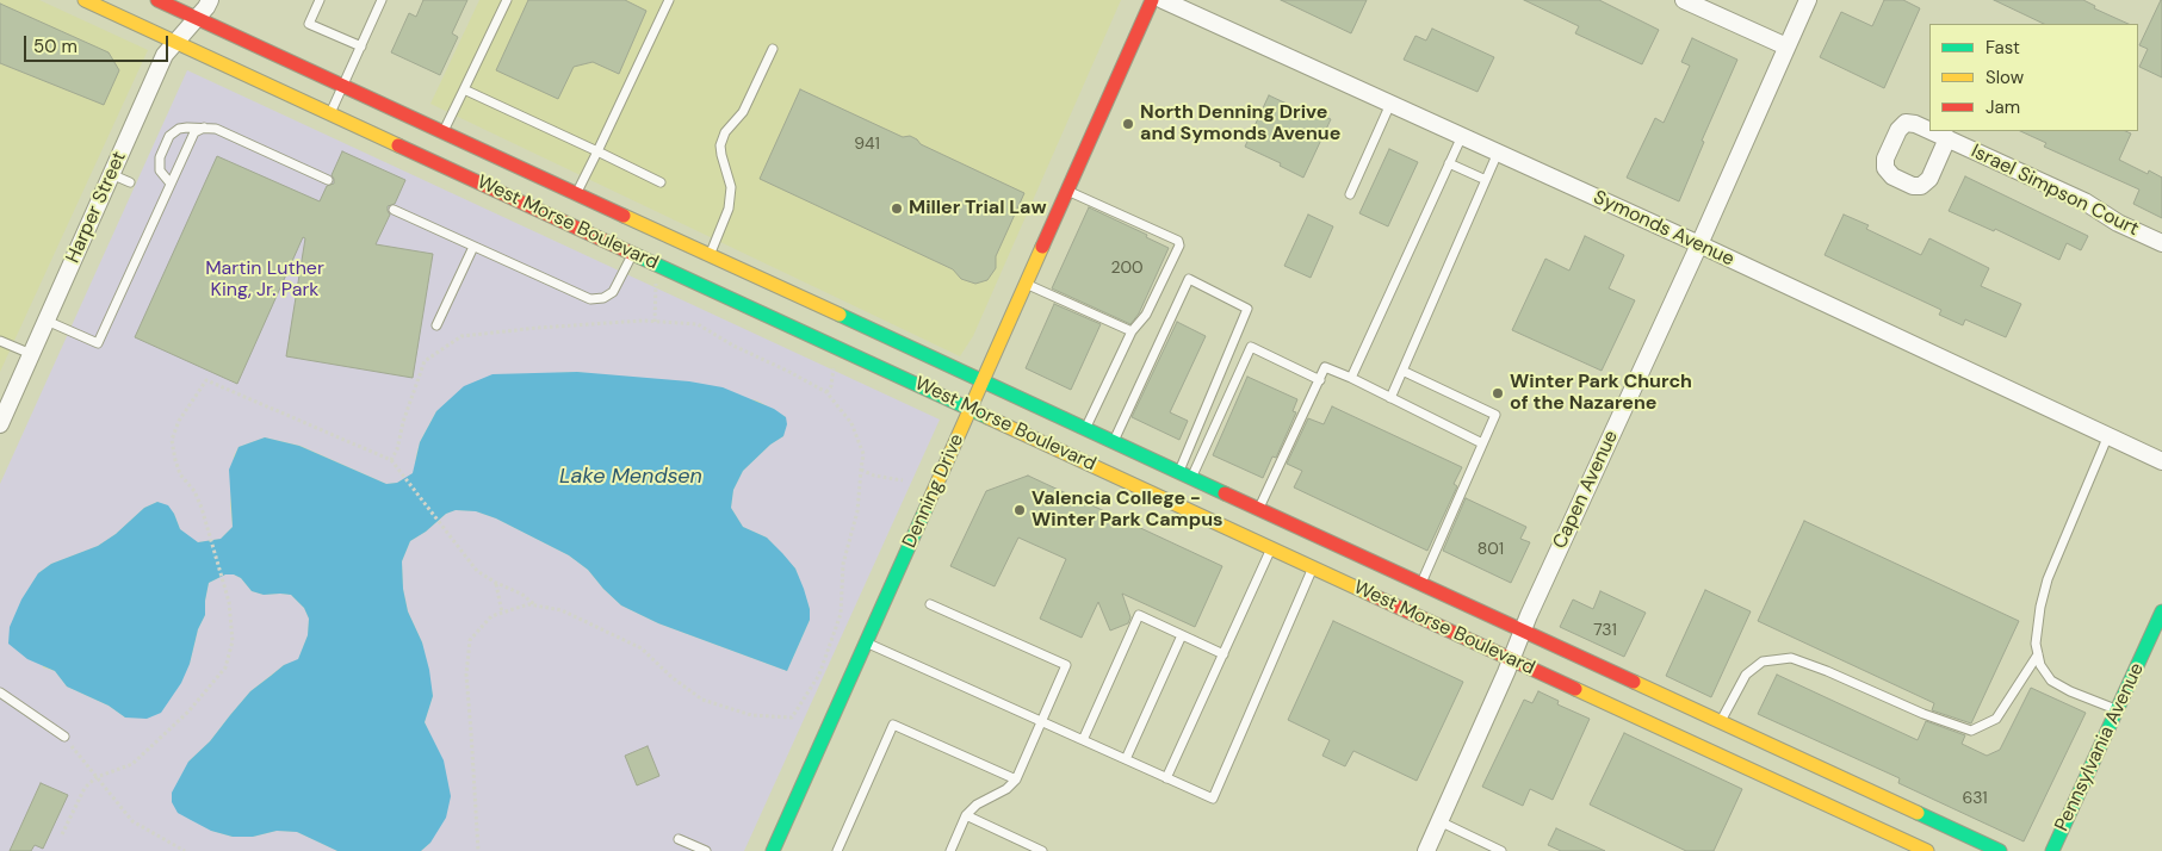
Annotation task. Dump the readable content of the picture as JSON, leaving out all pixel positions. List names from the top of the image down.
{
  "streets": {
    "street": [
      "Israel Simpson Court",
      "Harper Street",
      "West Morse Boulevard",
      "Symonds Avenue",
      "Capen Avenue",
      "Denning Drive",
      "Pennsylvania Avenue"
    ]
  },
  "crossings": [
    ["Harper Street", "West Morse Boulevard"],
    ["West Morse Boulevard", "Capen Avenue"],
    ["West Morse Boulevard", "Denning Drive"],
    ["Symonds Avenue", "Capen Avenue"]
  ],
  "water": ["Lake Mendsen"],
  "parks": ["Martin Luther King, Jr. Park"],
  "places": [
    "North Denning Drive and Symonds Avenue",
    "Miller Trial Law",
    "Winter Park Church of the Nazarene",
    "Valencia College - Winter Park Campus"
  ],
  "house_numbers": [
    "941",
    "200",
    "801",
    "731",
    "631"
  ],
  "legend": ["Fast", "Slow", "Jam"],
  "scale_bar": "50 m"
}
